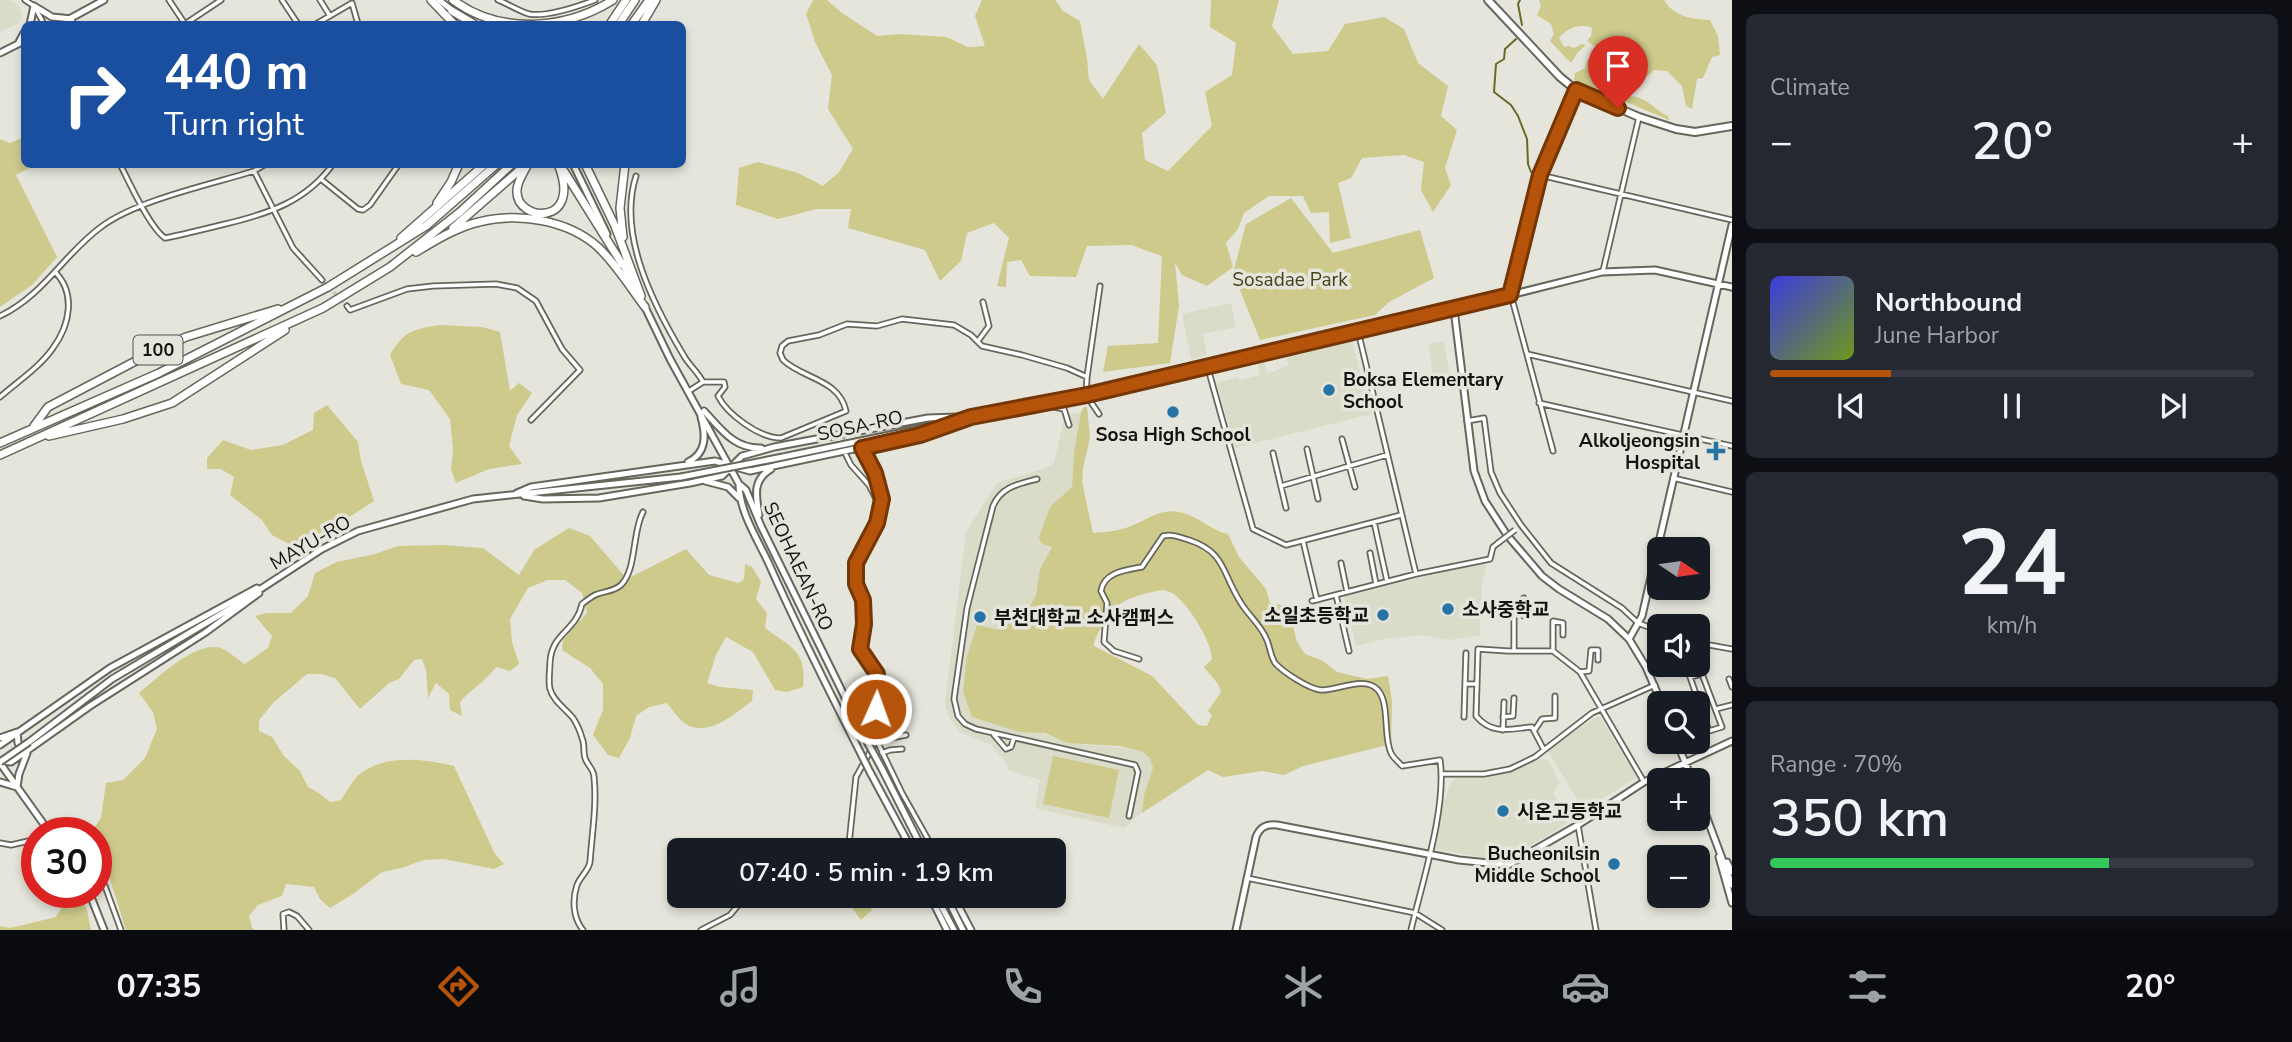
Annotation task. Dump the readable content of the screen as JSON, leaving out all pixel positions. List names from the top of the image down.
{
  "streets": {
    "highway": ["100"],
    "street": ["SOSA-RO", "MAYU-RO", "SEOHAEAN-RO"]
  },
  "crossings": [
    ["SOSA-RO", "MAYU-RO"],
    ["SOSA-RO", "SEOHAEAN-RO"],
    ["MAYU-RO", "SEOHAEAN-RO"]
  ],
  "parks": ["Sosadae Park"],
  "places": {
    "other": [
      "Boksa Elementary School",
      "Sosa High School",
      "소사중학교",
      "소일초등학교",
      "부천대학교 소사캠퍼스",
      "시온고등학교",
      "Bucheonilsin Middle School"
    ],
    "health": ["Alkoljeongsin Hospital"]
  },
  "north": "right",
  "page": {
    "tile": [
      "Climate",
      ["24", "km/h"],
      ["Range · 70%", "350 km"]
    ],
    "turn": ["440 m", "Turn right"],
    "heat": ["−", "20°", "+"],
    "song": ["Northbound", "June Harbor"],
    "map_buttons": ["+", "−"],
    "limit": "30",
    "trip": "07:40 · 5 min · 1.9 km",
    "tabs": ["07:35", "20°"]
  }
}
